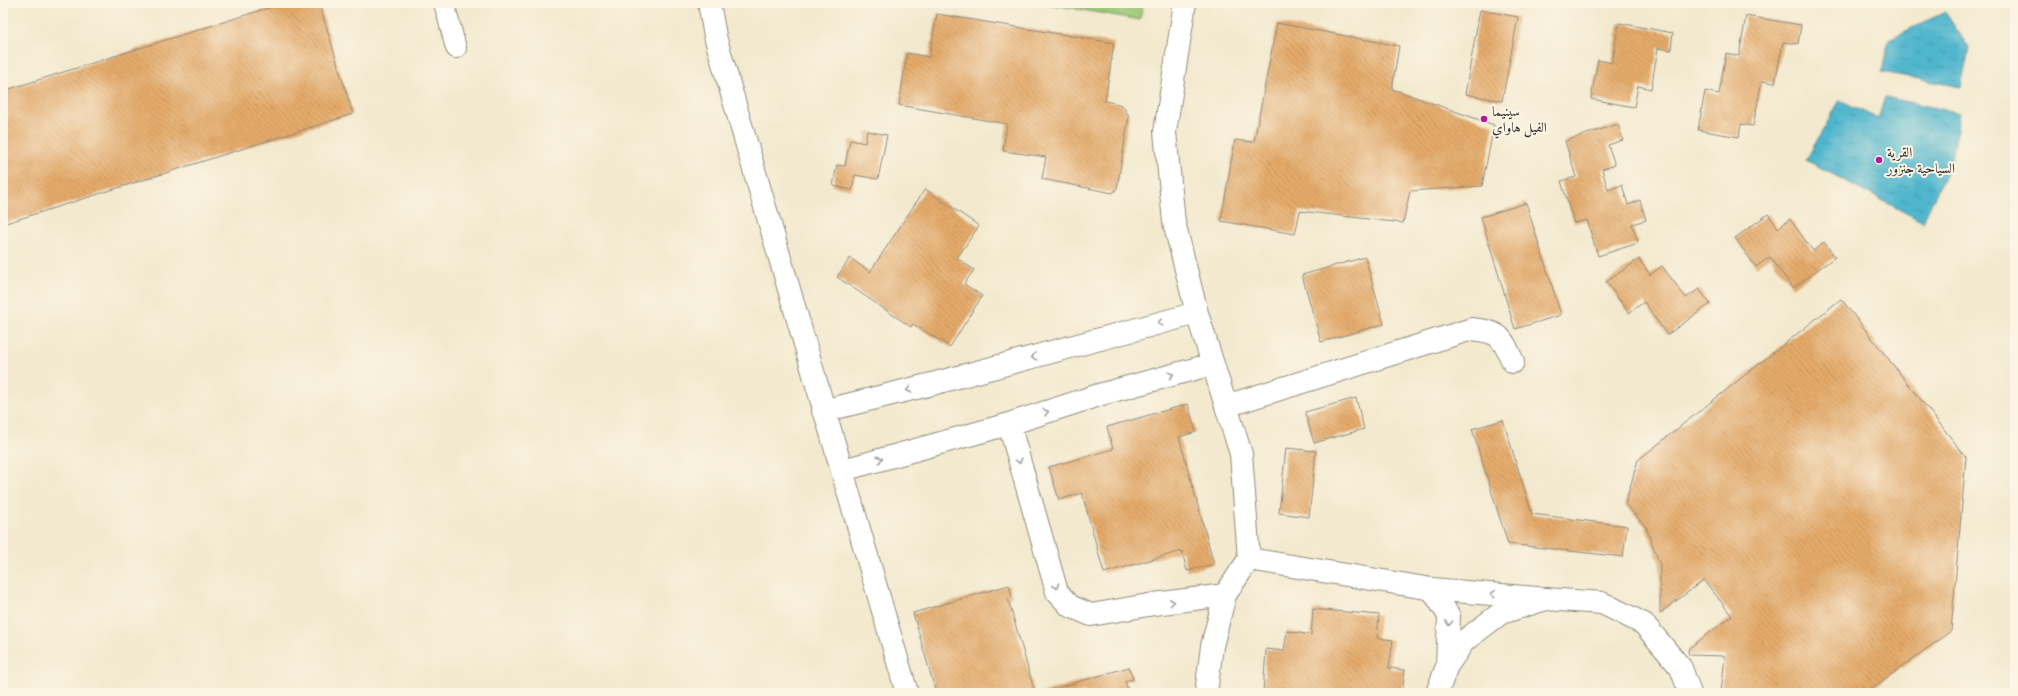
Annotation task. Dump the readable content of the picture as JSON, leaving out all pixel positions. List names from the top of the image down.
{
  "places": ["سينيما الفيل هاواي", "القرية السياحية جنزور"]
}
